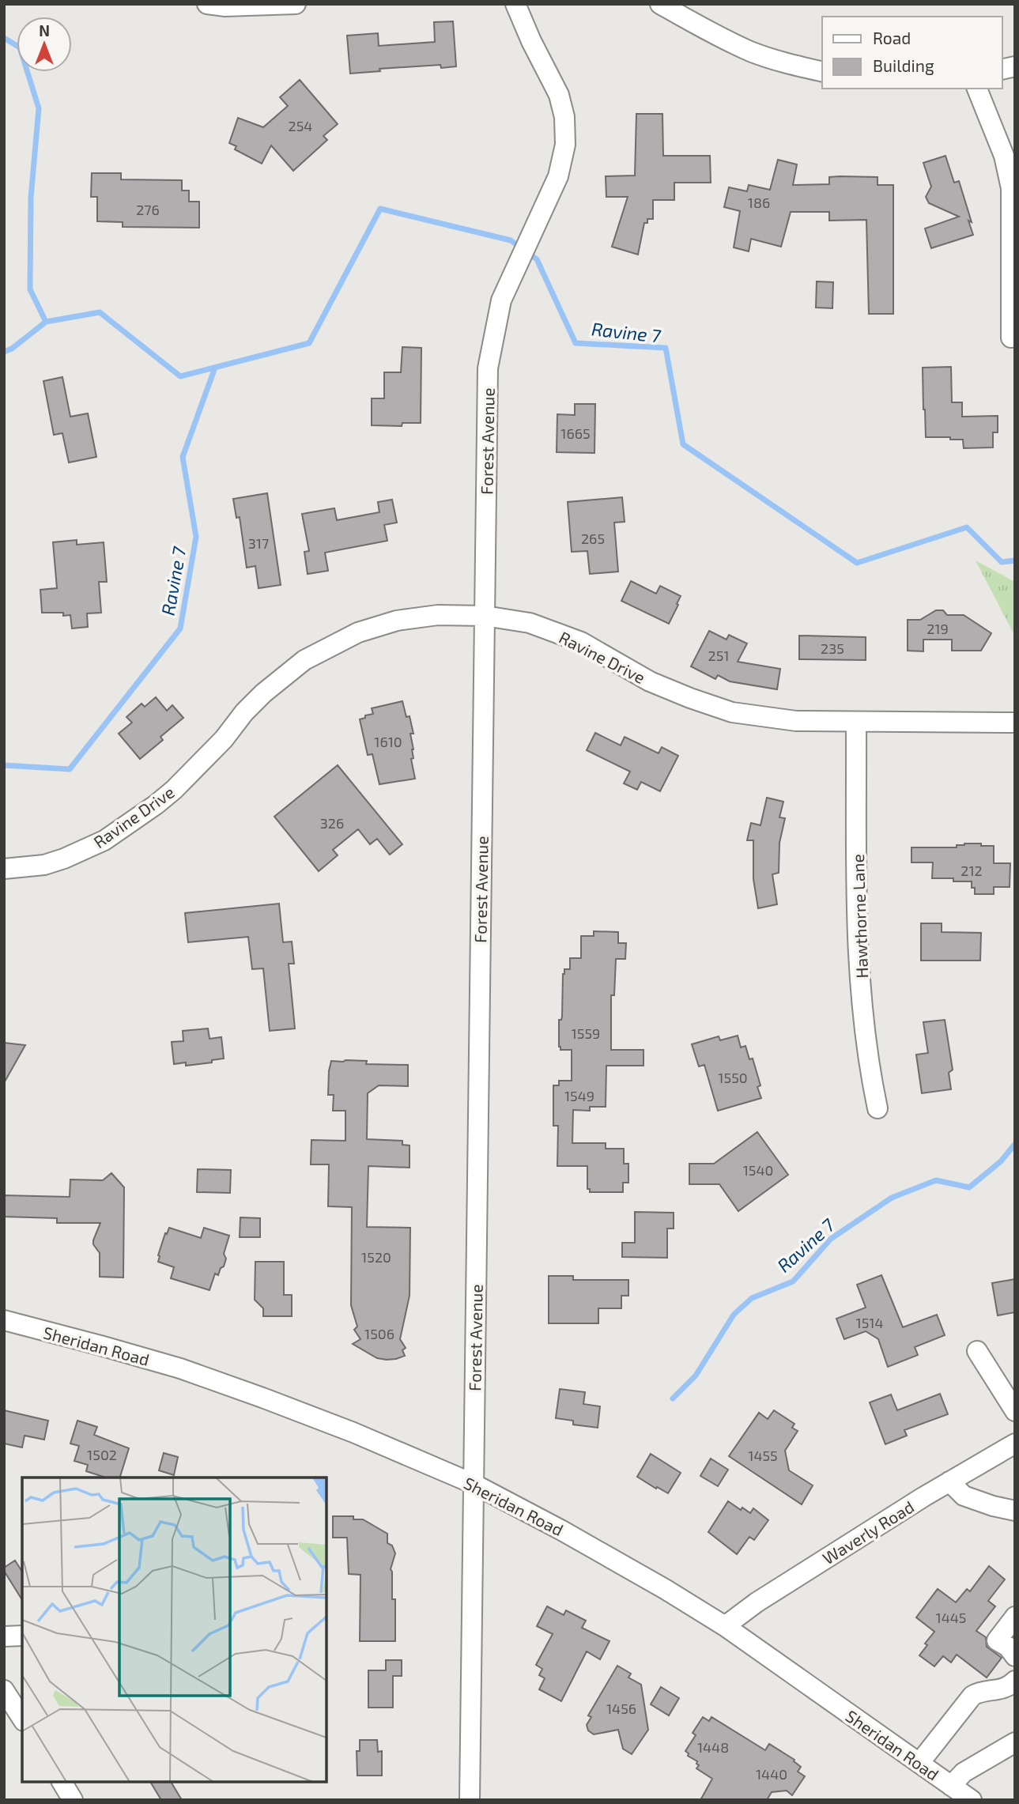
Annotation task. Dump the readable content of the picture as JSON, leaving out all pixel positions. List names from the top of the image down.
{
  "streets": {
    "street": [
      "Forest Avenue",
      "Ravine Drive",
      "Hawthorne Lane",
      "Sheridan Road",
      "Waverly Road"
    ]
  },
  "crossings": [
    ["Forest Avenue", "Ravine Drive"],
    ["Forest Avenue", "Sheridan Road"],
    ["Ravine Drive", "Hawthorne Lane"],
    ["Sheridan Road", "Waverly Road"]
  ],
  "water": ["Ravine 7"],
  "house_numbers": [
    "254",
    "186",
    "276",
    "1665",
    "265",
    "317",
    "219",
    "235",
    "251",
    "1610",
    "326",
    "212",
    "1559",
    "1550",
    "1549",
    "1540",
    "1520",
    "1514",
    "1506",
    "1502",
    "1455",
    "1445",
    "1456",
    "1448",
    "1440"
  ],
  "legend": ["Road", "Building"],
  "north": "top"
}
